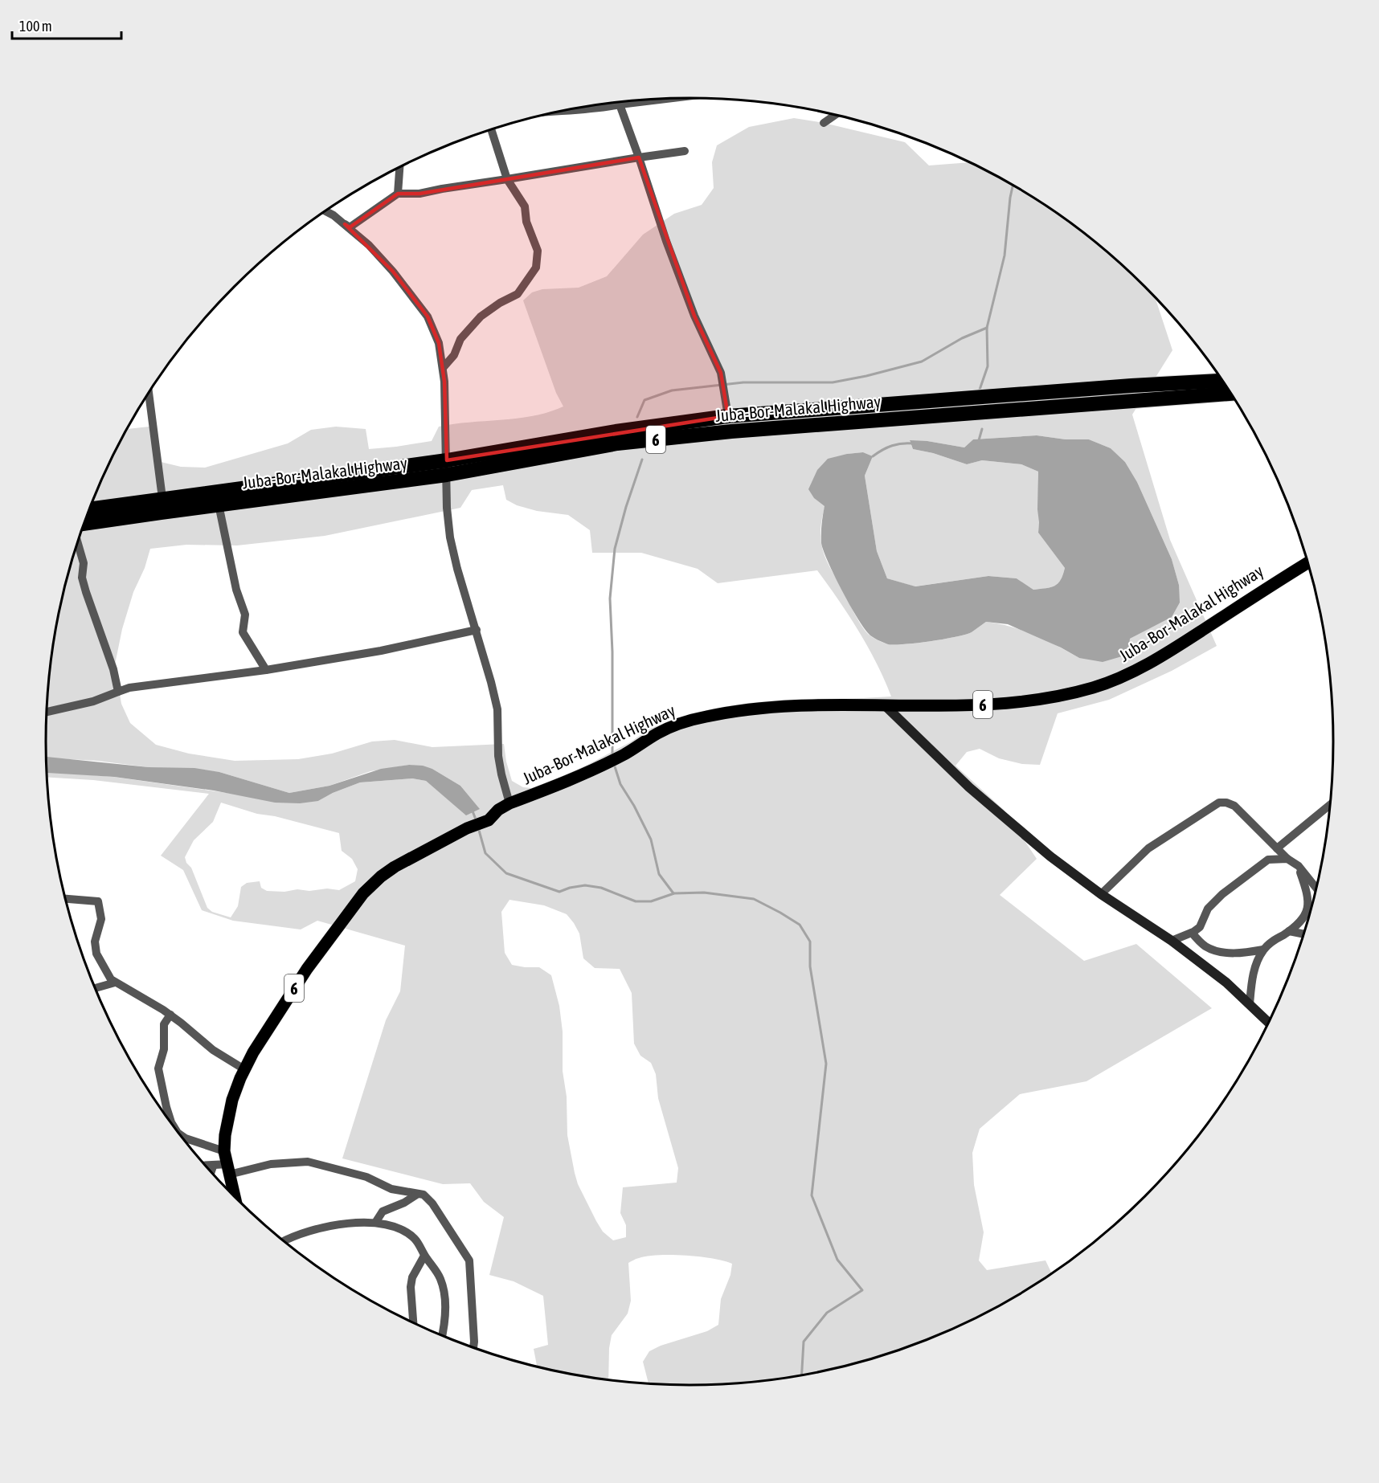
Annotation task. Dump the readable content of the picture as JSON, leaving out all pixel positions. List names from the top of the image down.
{
  "streets": {
    "highway": ["Juba-Bor-Malakal Highway", "6"]
  },
  "scale_bar": "100 m"
}
